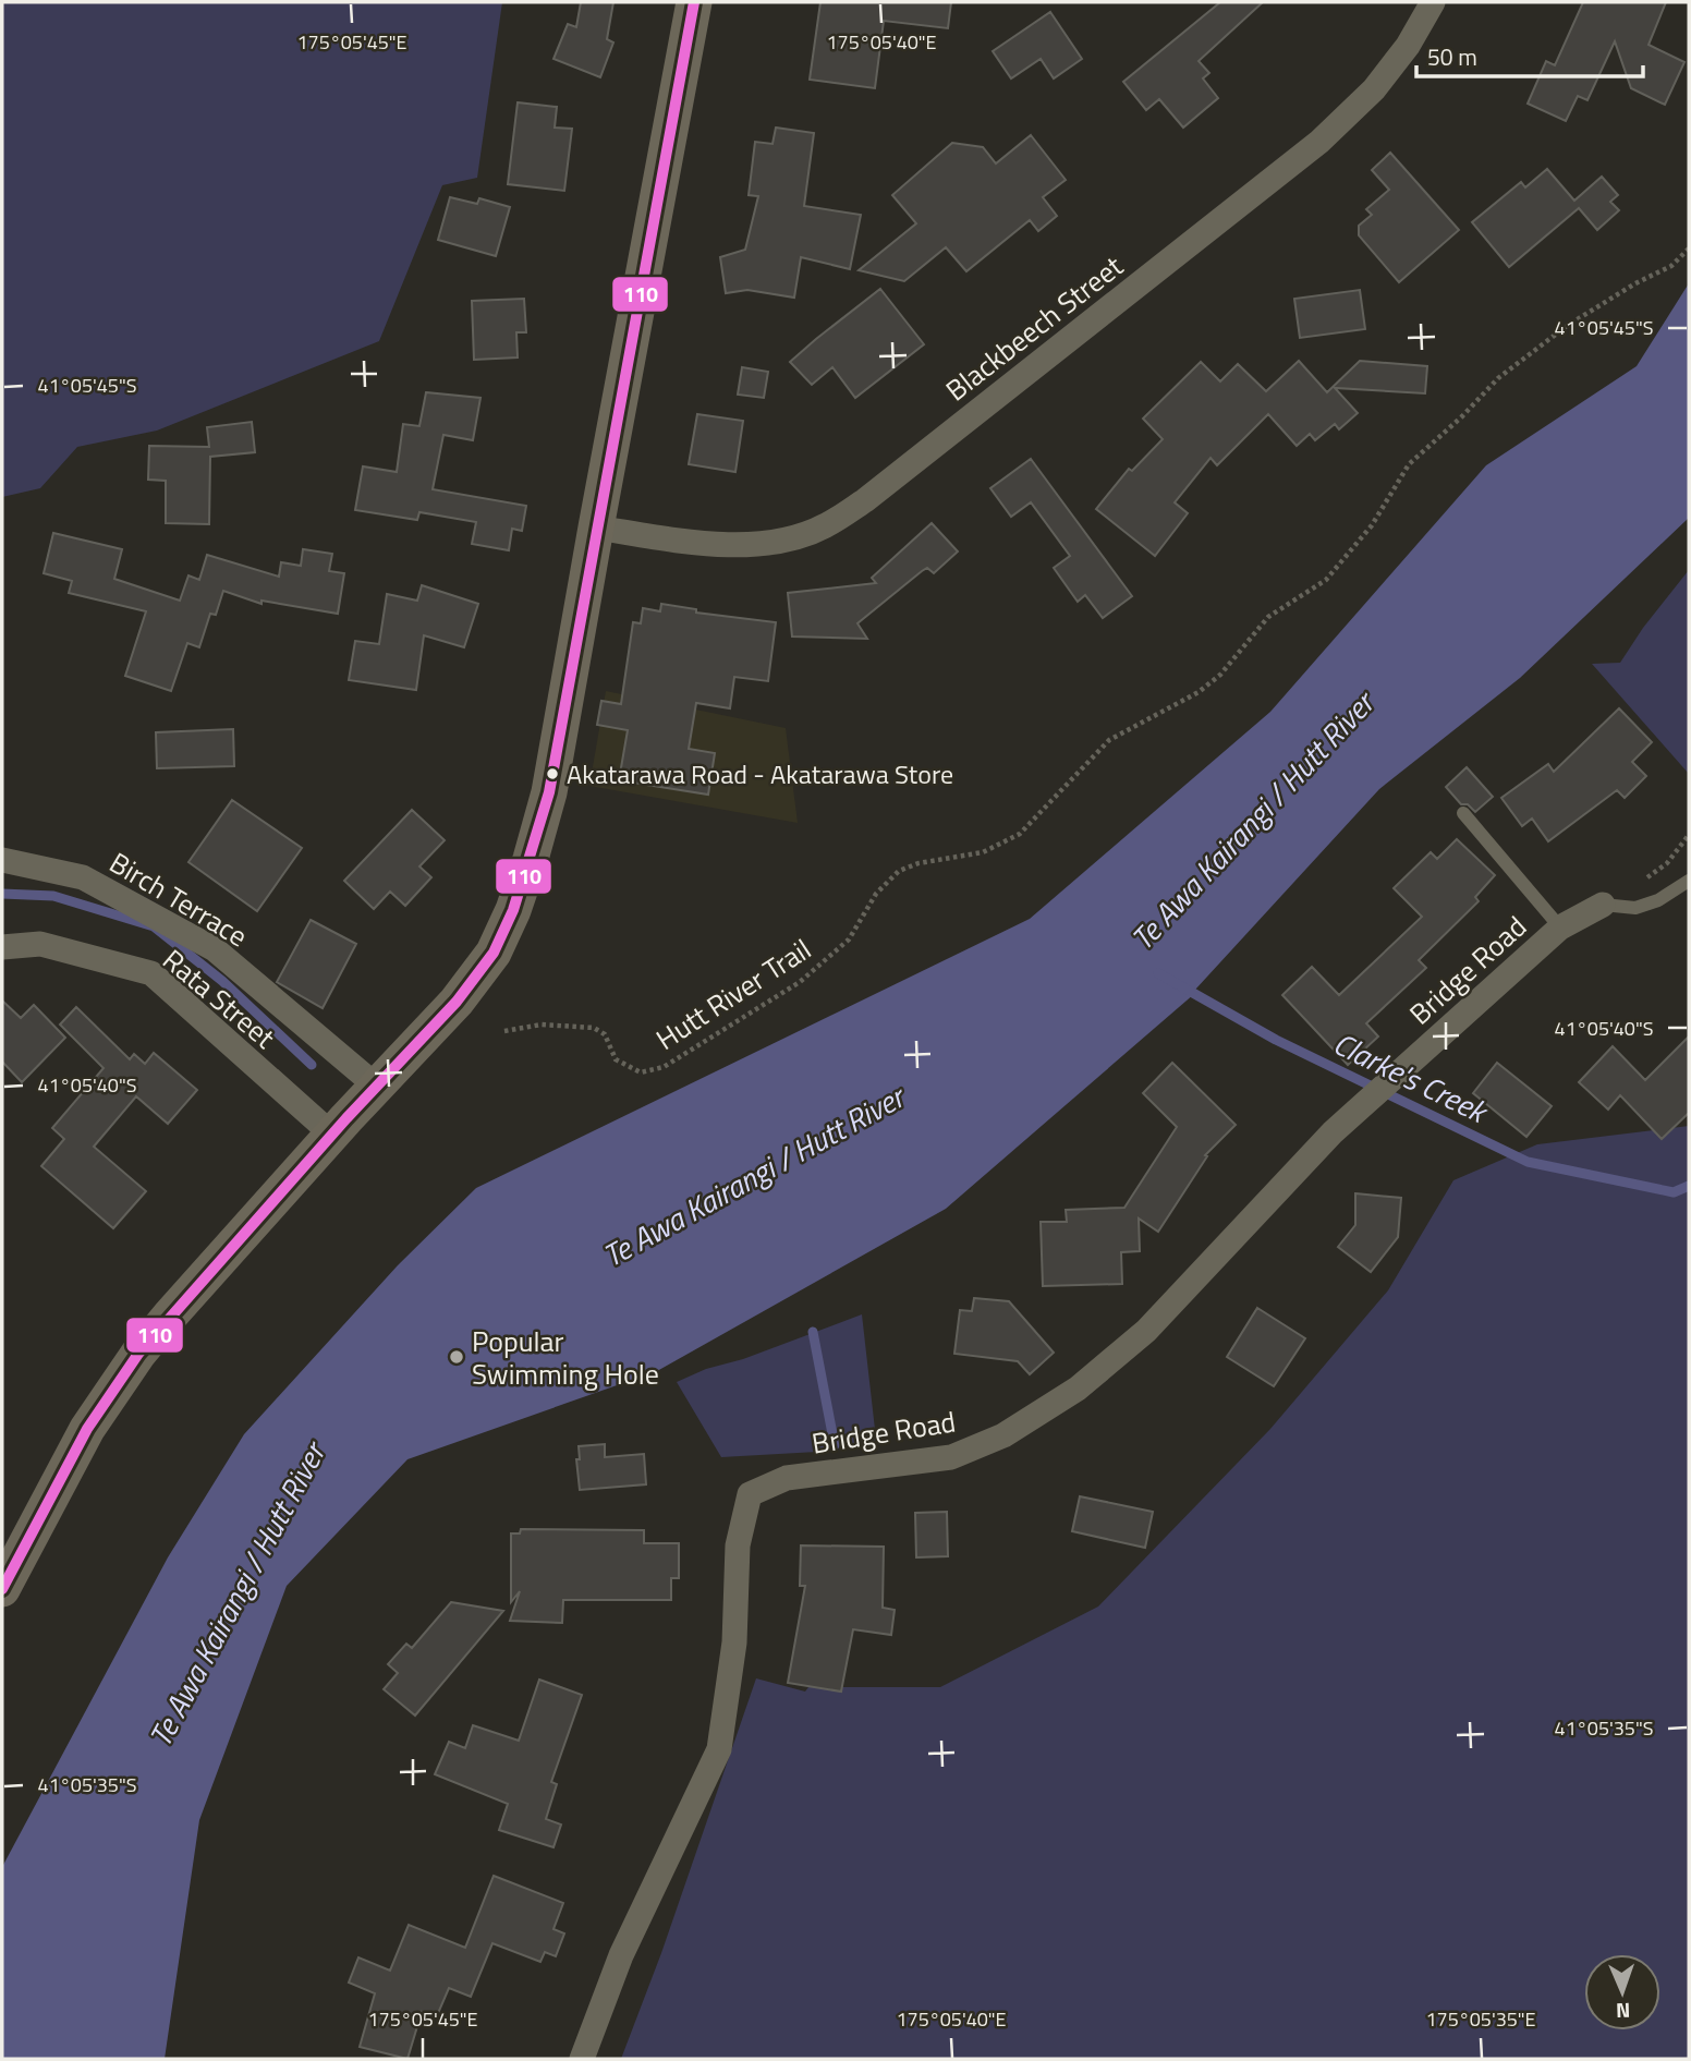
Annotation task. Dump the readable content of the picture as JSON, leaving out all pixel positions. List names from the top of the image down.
{
  "streets": {
    "street": [
      "Blackbeech Street",
      "Birch Terrace",
      "Bridge Road",
      "Rata Street"
    ],
    "path": ["Hutt River Trail"]
  },
  "water": ["Te Awa Kairangi / Hutt River", "Clarke's Creek"],
  "places": ["Akatarawa Road - Akatarawa Store", "Popular Swimming Hole"],
  "lines": ["transit line 110"],
  "scale_bar": "50 m",
  "north": "bottom",
  "coordinates": [
    "175°05'45\"E",
    "175°05'40\"E",
    "41°05'45\"S",
    "41°05'40\"S",
    "41°05'35\"S",
    "175°05'35\"E"
  ]
}
